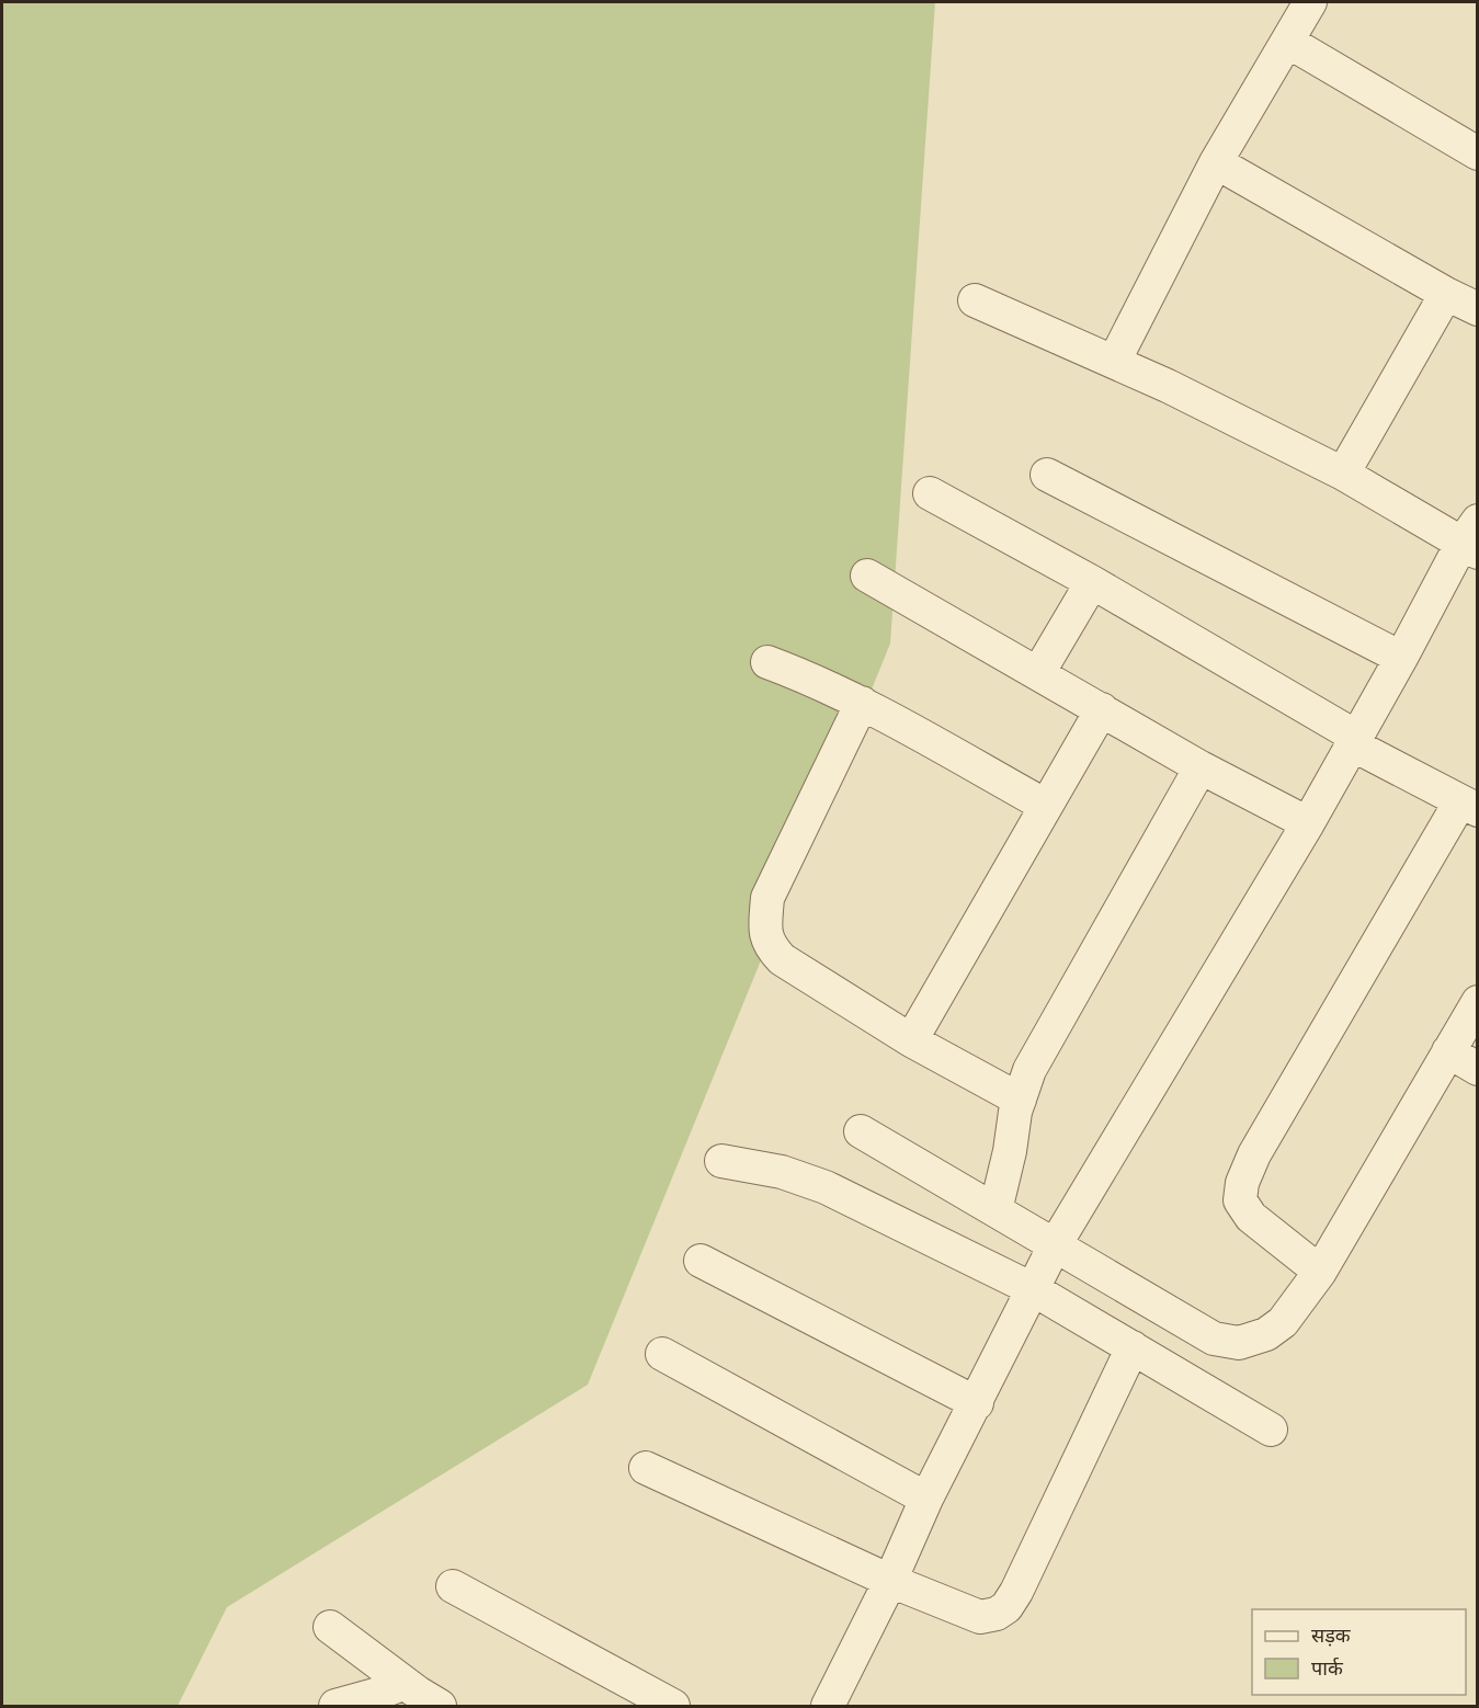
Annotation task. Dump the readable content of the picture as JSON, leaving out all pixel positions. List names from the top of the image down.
{
  "legend": ["सड़क", "पार्क"]
}
